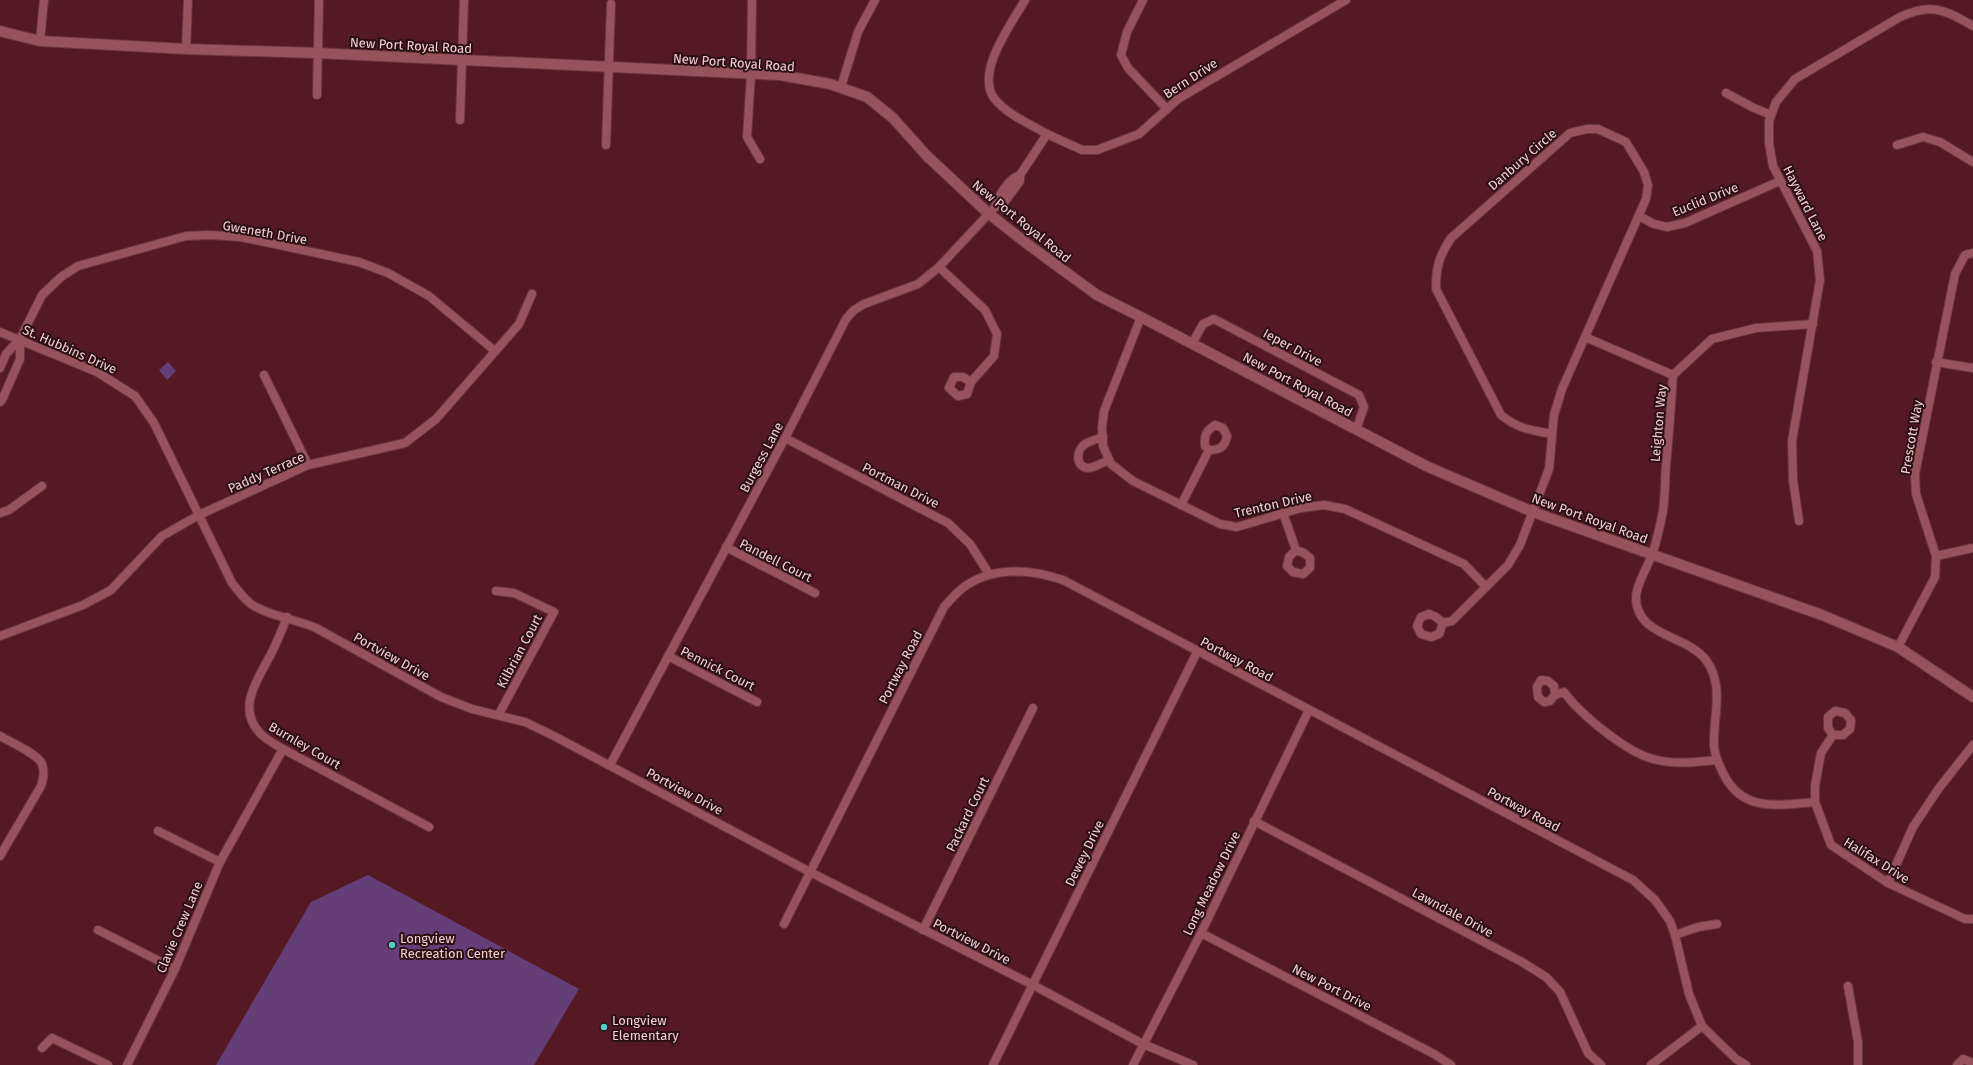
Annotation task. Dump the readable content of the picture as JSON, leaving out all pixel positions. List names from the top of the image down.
{
  "streets": {
    "street": [
      "New Port Royal Road",
      "Bern Drive",
      "Danbury Circle",
      "Euclid Drive",
      "Hayward Lane",
      "Gweneth Drive",
      "Ieper Drive",
      "St. Hubbins Drive",
      "Leighton Way",
      "Prescott Way",
      "Burgess Lane",
      "Paddy Terrace",
      "Portman Drive",
      "Trenton Drive",
      "Pandell Court",
      "Kilbrian Court",
      "Portview Drive",
      "Portway Road",
      "Pennick Court",
      "Burnley Court",
      "Packard Court",
      "Dewey Drive",
      "Halifax Drive",
      "Long Meadow Drive",
      "Lawndale Drive",
      "Clavie Crew Lane",
      "New Port Drive"
    ]
  },
  "crossings": [
    ["New Port Royal Road", "Danbury Circle"],
    ["New Port Royal Road", "Ieper Drive"],
    ["New Port Royal Road", "Leighton Way"],
    ["New Port Royal Road", "Prescott Way"],
    ["New Port Royal Road", "Burgess Lane"],
    ["New Port Royal Road", "Trenton Drive"],
    ["Danbury Circle", "Euclid Drive"],
    ["Danbury Circle", "Trenton Drive"],
    ["Euclid Drive", "Hayward Lane"],
    ["Hayward Lane", "Leighton Way"],
    ["Gweneth Drive", "St. Hubbins Drive"],
    ["Gweneth Drive", "Paddy Terrace"],
    ["St. Hubbins Drive", "Paddy Terrace"],
    ["St. Hubbins Drive", "Portview Drive"],
    ["Leighton Way", "Halifax Drive"],
    ["Burgess Lane", "Portman Drive"],
    ["Burgess Lane", "Pandell Court"],
    ["Burgess Lane", "Portview Drive"],
    ["Burgess Lane", "Pennick Court"],
    ["Paddy Terrace", "Portview Drive"],
    ["Portman Drive", "Portway Road"],
    ["Kilbrian Court", "Portview Drive"],
    ["Portview Drive", "Portway Road"],
    ["Portview Drive", "Burnley Court"],
    ["Portview Drive", "Packard Court"],
    ["Portview Drive", "Dewey Drive"],
    ["Portview Drive", "Long Meadow Drive"],
    ["Portway Road", "Dewey Drive"],
    ["Portway Road", "Long Meadow Drive"],
    ["Burnley Court", "Clavie Crew Lane"],
    ["Long Meadow Drive", "Lawndale Drive"],
    ["Long Meadow Drive", "New Port Drive"]
  ],
  "places": ["Longview Recreation Center", "Longview Elementary"]
}
